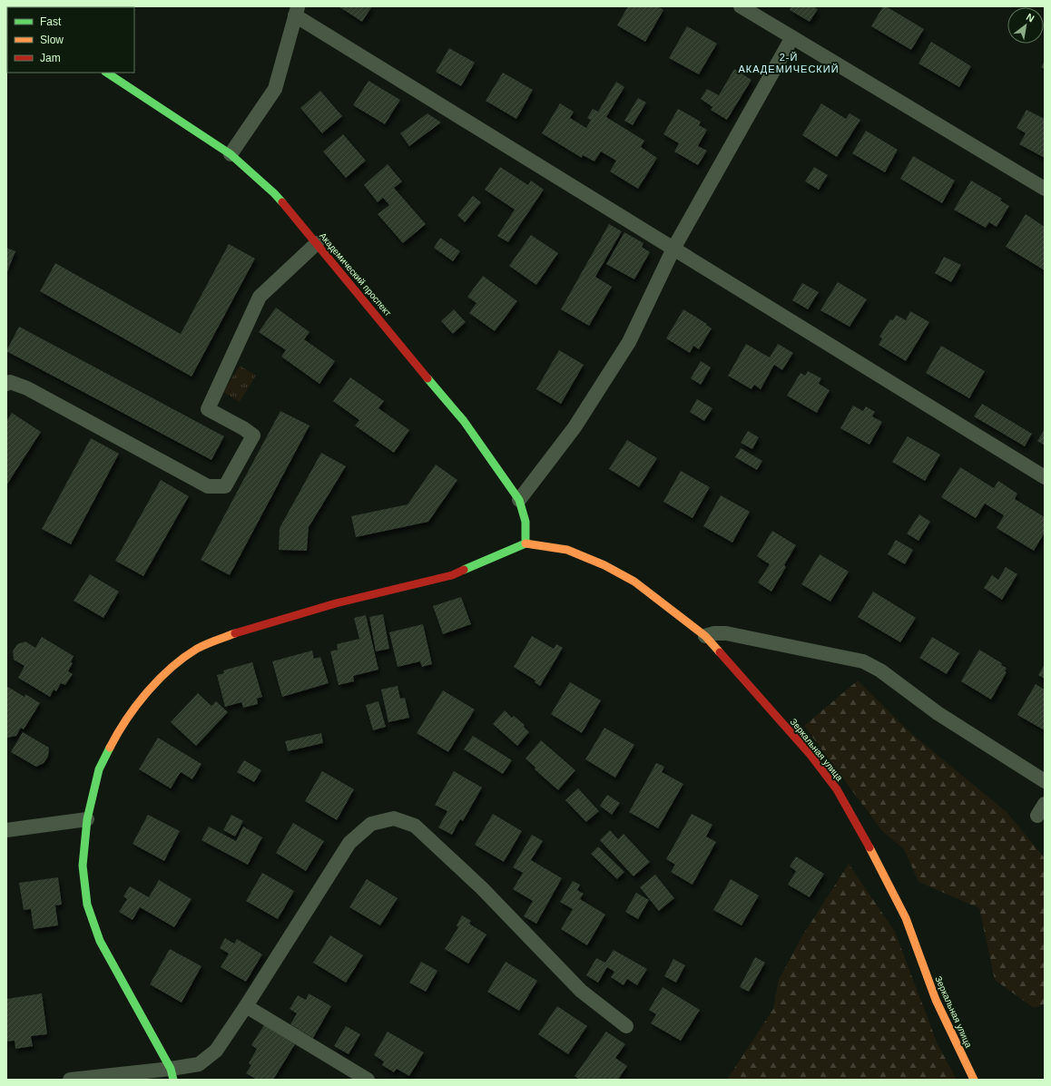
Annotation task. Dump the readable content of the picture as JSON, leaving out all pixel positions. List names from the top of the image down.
{
  "streets": {
    "street": ["Академический проспект", "Зеркальная улица"]
  },
  "crossings": [
    ["Академический проспект", "Зеркальная улица"]
  ],
  "districts": ["2-Й АКАДЕМИЧЕСКИЙ"],
  "legend": ["Fast", "Slow", "Jam"],
  "north": "top right"
}
